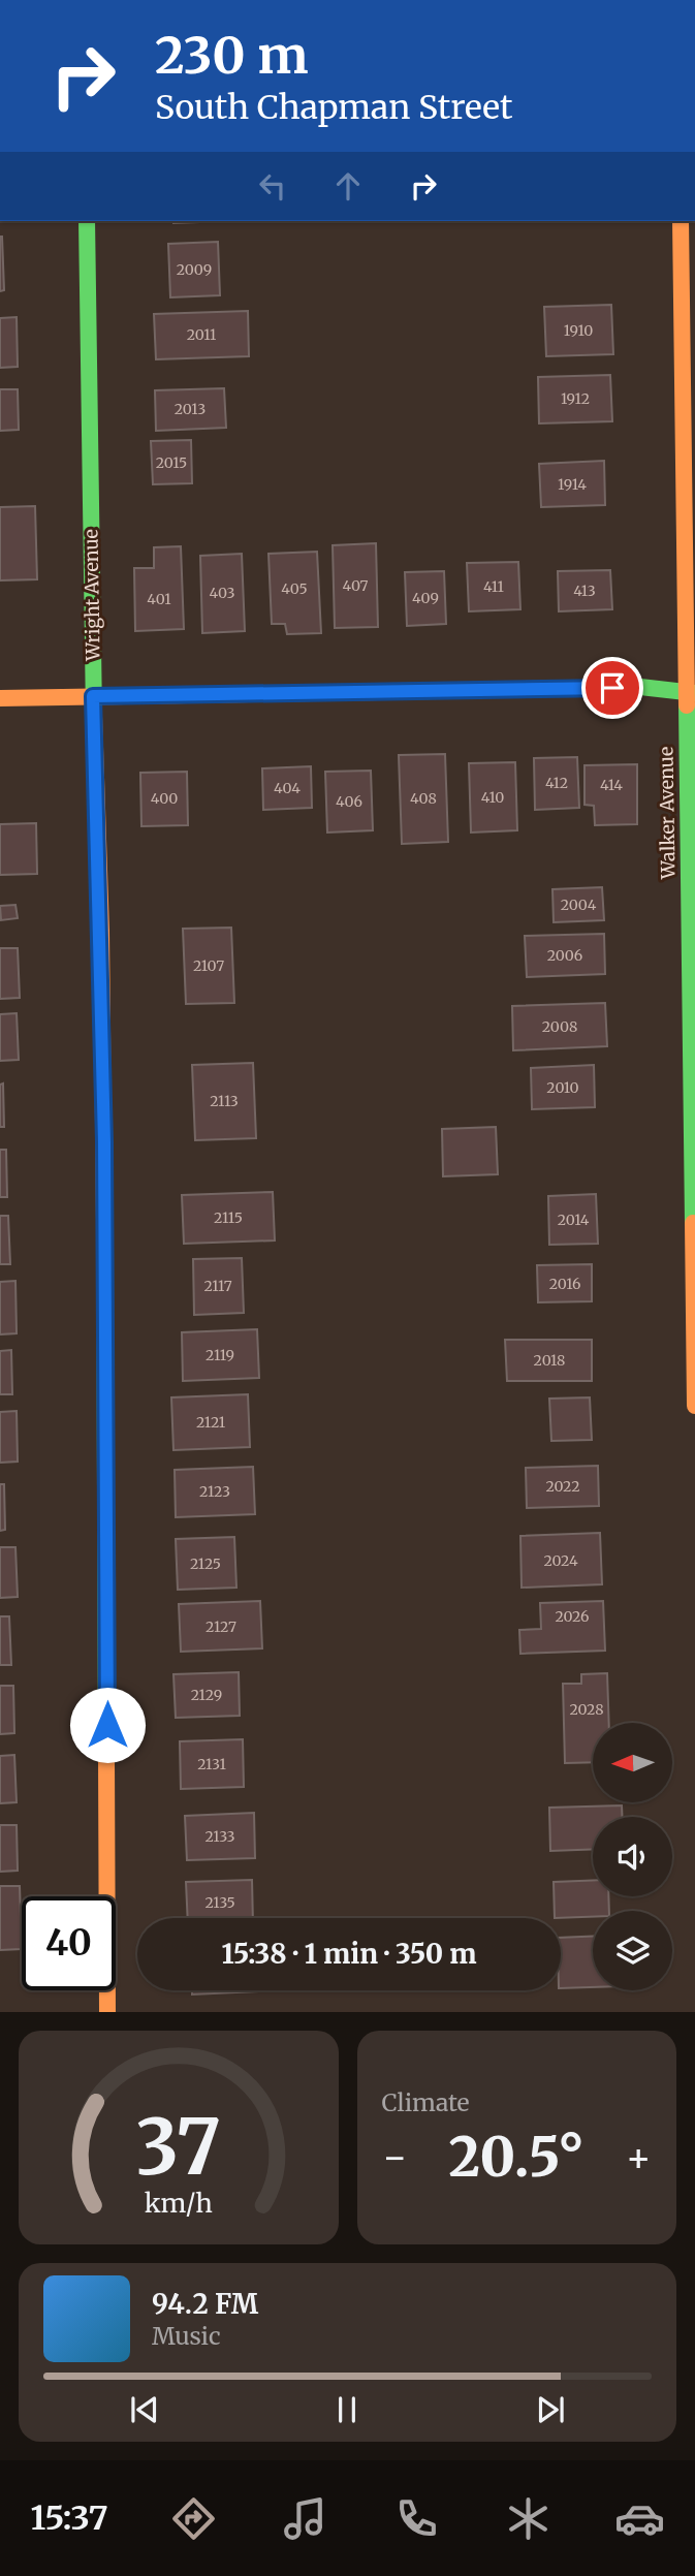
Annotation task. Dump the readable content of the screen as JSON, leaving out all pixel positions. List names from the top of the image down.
{
  "streets": {
    "street": ["Wright Avenue", "Walker Avenue"]
  },
  "house_numbers": [
    "2009",
    "1910",
    "2011",
    "1912",
    "2013",
    "2015",
    "1914",
    "407",
    "411",
    "405",
    "413",
    "403",
    "409",
    "401",
    "412",
    "414",
    "404",
    "410",
    "400",
    "408",
    "406",
    "2004",
    "2006",
    "2107",
    "2008",
    "2010",
    "2113",
    "2115",
    "2014",
    "2016",
    "2117",
    "2119",
    "2018",
    "2121",
    "2022",
    "2123",
    "2024",
    "2125",
    "2026",
    "2127",
    "2129",
    "2028",
    "2131",
    "2133",
    "2135"
  ],
  "north": "left",
  "page": {
    "turn": ["230 m", "South Chapman Street"],
    "limit": "40",
    "trip": "15:38 · 1 min · 350 m",
    "tile": "Climate",
    "heat": ["−", "20.5°", "+"],
    "song": ["94.2 FM", "Music"],
    "tabs": "15:37",
    "gauge": ["37", "km/h"]
  }
}
